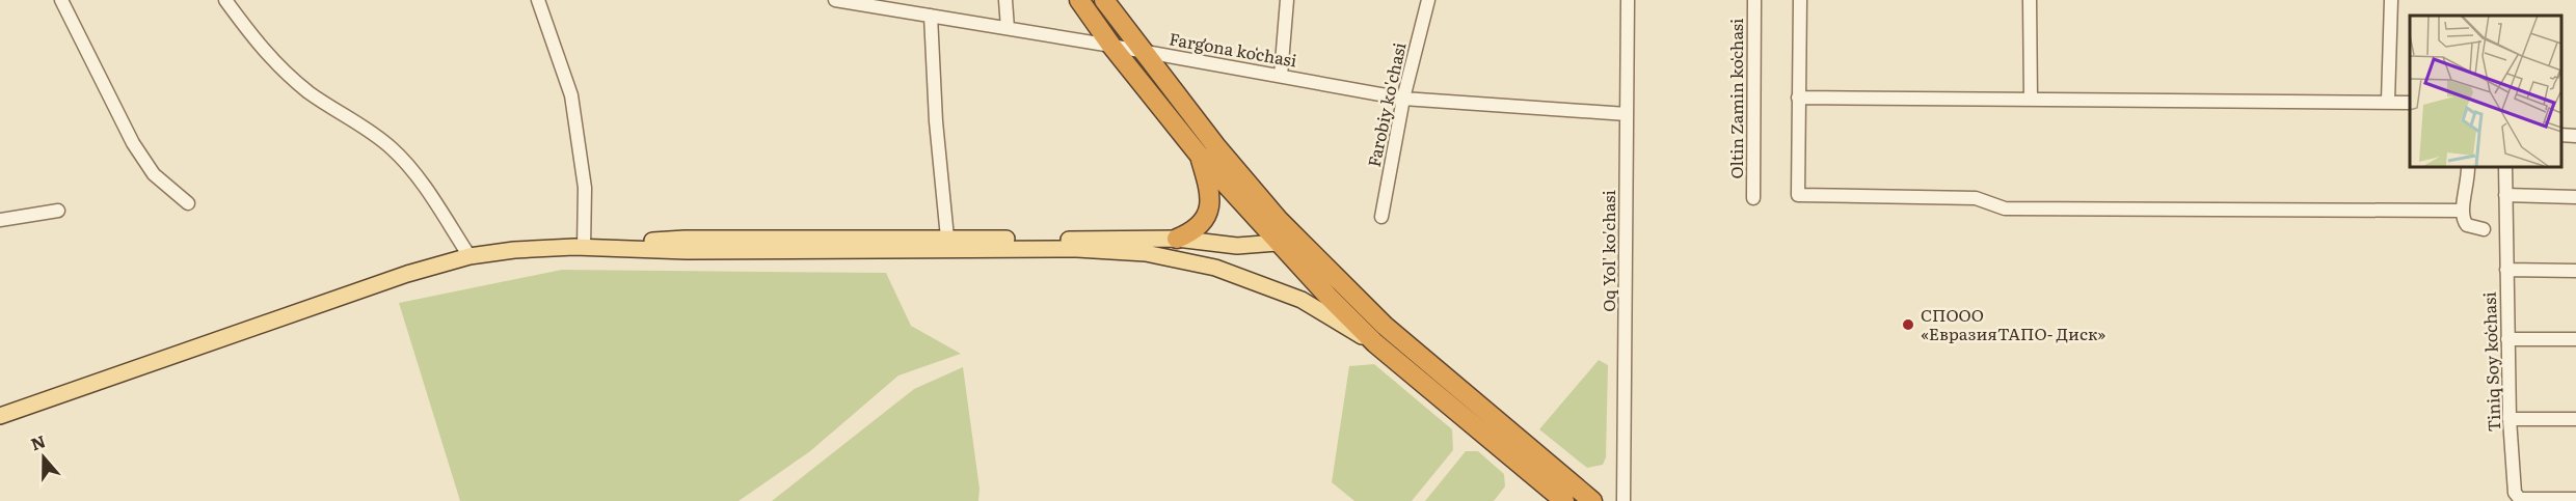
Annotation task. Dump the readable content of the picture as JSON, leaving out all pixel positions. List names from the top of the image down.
{
  "streets": {
    "street": [
      "Fargʻona koʻchasi",
      "Oltin Zamin koʻchasi",
      "Farobiy ko'chasi",
      "Oq Yol' ko'chasi",
      "Tiniq Soy koʻchasi"
    ]
  },
  "crossings": [
    ["Fargʻona koʻchasi", "Farobiy ko'chasi"],
    ["Fargʻona koʻchasi", "Oq Yol' ko'chasi"]
  ],
  "places": ["СПООО «ЕвразияТАПО- Диск»"],
  "north": "top"
}
